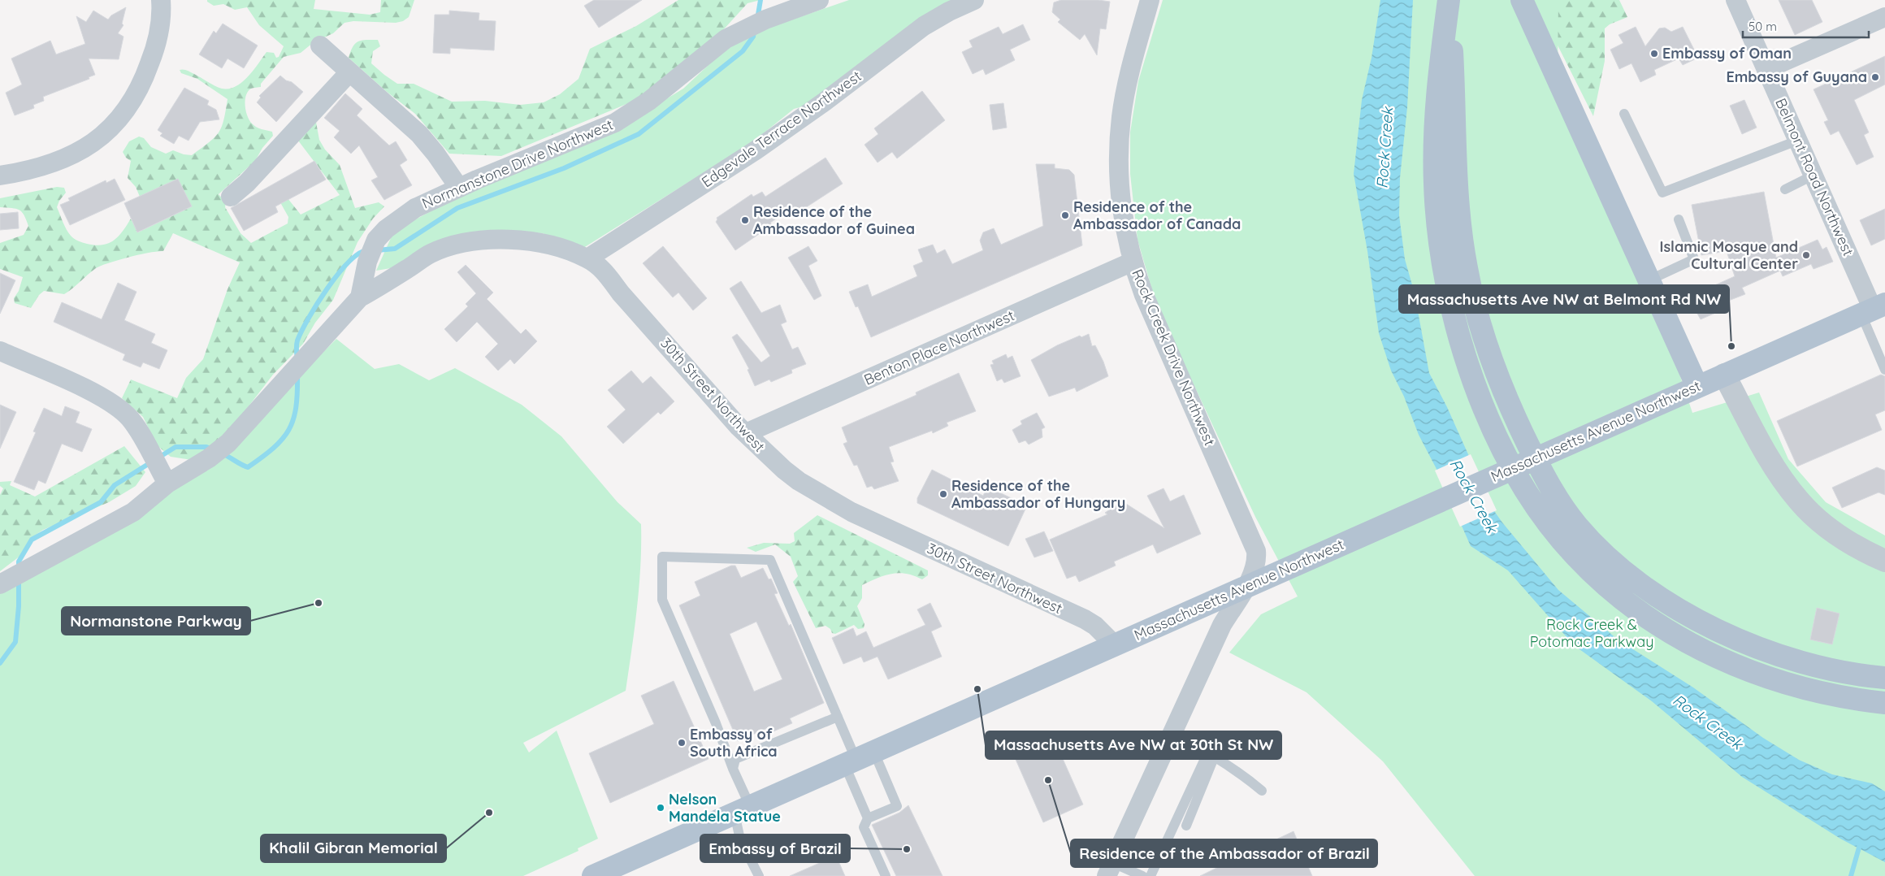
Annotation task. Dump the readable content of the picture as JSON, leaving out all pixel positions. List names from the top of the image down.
{
  "streets": {
    "main road": ["Massachusetts Avenue Northwest"],
    "street": [
      "Edgevale Terrace Northwest",
      "Normanstone Drive Northwest",
      "Belmont Road Northwest",
      "Benton Place Northwest",
      "Rock Creek Drive Northwest",
      "30th Street Northwest"
    ]
  },
  "crossings": [
    ["Edgevale Terrace Northwest", "30th Street Northwest"],
    ["Normanstone Drive Northwest", "30th Street Northwest"],
    ["Belmont Road Northwest", "Massachusetts Avenue Northwest"],
    ["Benton Place Northwest", "Rock Creek Drive Northwest"],
    ["Benton Place Northwest", "30th Street Northwest"],
    ["Rock Creek Drive Northwest", "Massachusetts Avenue Northwest"],
    ["30th Street Northwest", "Massachusetts Avenue Northwest"]
  ],
  "water": ["Rock Creek"],
  "parks": ["Rock Creek & Potomac Parkway"],
  "places": [
    "Embassy of Oman",
    "Embassy of Guyana",
    "Residence of the Ambassador of Canada",
    "Residence of the Ambassador of Guinea",
    "Islamic Mosque and Cultural Center",
    "Massachusetts Ave NW at Belmont Rd NW",
    "Residence of the Ambassador of Hungary",
    "Normanstone Parkway",
    "Massachusetts Ave NW at 30th St NW",
    "Embassy of South Africa",
    "Residence of the Ambassador of Brazil",
    "Nelson Mandela Statue",
    "Khalil Gibran Memorial",
    "Embassy of Brazil"
  ],
  "scale_bar": "50 m"
}
